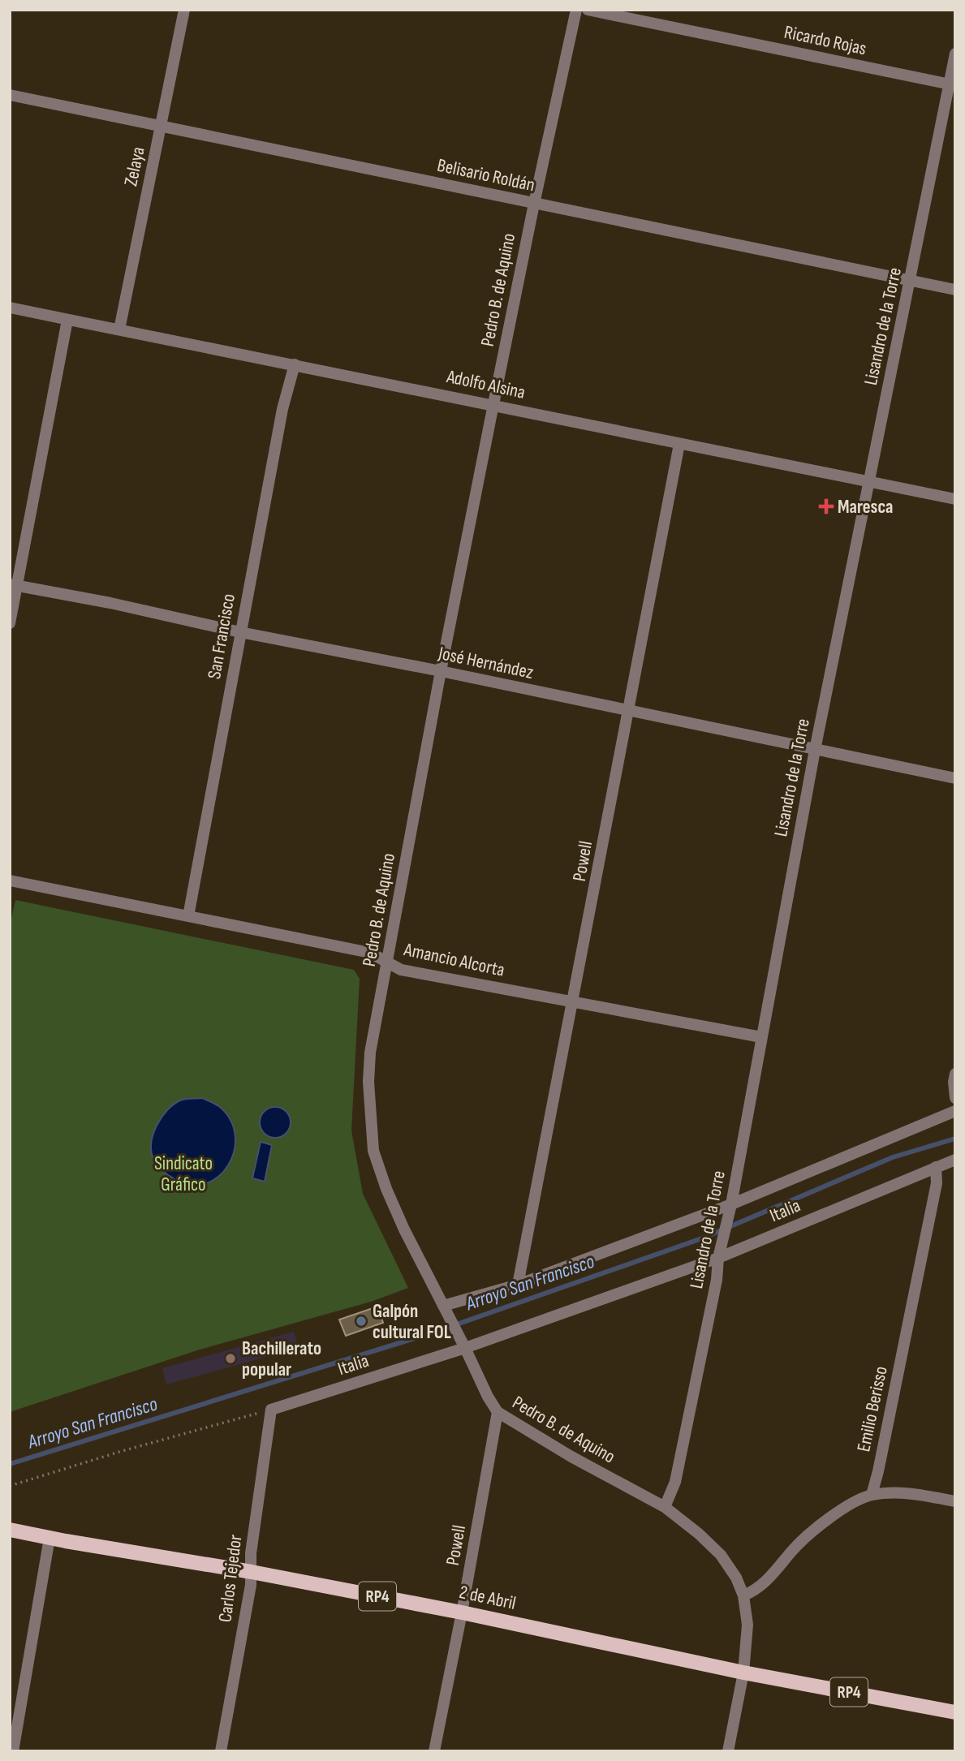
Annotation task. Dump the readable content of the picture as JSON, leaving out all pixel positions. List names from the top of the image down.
{
  "streets": {
    "main road": ["RP4", "2 de Abril"],
    "street": [
      "Ricardo Rojas",
      "Zelaya",
      "Belisario Roldán",
      "Pedro B. de Aquino",
      "Lisandro de la Torre",
      "Adolfo Alsina",
      "San Francisco",
      "José Hernández",
      "Powell",
      "Amancio Alcorta",
      "Italia",
      "Emilio Berisso",
      "Carlos Tejedor"
    ]
  },
  "crossings": [
    ["Ricardo Rojas", "Lisandro de la Torre"],
    ["Zelaya", "Belisario Roldán"],
    ["Zelaya", "Adolfo Alsina"],
    ["Belisario Roldán", "Pedro B. de Aquino"],
    ["Belisario Roldán", "Lisandro de la Torre"],
    ["Pedro B. de Aquino", "Lisandro de la Torre"],
    ["Pedro B. de Aquino", "Adolfo Alsina"],
    ["Pedro B. de Aquino", "José Hernández"],
    ["Pedro B. de Aquino", "Powell"],
    ["Pedro B. de Aquino", "Amancio Alcorta"],
    ["Pedro B. de Aquino", "Italia"],
    ["Pedro B. de Aquino", "2 de Abril"],
    ["Lisandro de la Torre", "Adolfo Alsina"],
    ["Lisandro de la Torre", "José Hernández"],
    ["Lisandro de la Torre", "Amancio Alcorta"],
    ["Lisandro de la Torre", "Italia"],
    ["Adolfo Alsina", "San Francisco"],
    ["Adolfo Alsina", "Powell"],
    ["San Francisco", "José Hernández"],
    ["San Francisco", "Amancio Alcorta"],
    ["José Hernández", "Powell"],
    ["Powell", "Amancio Alcorta"],
    ["Powell", "Italia"],
    ["Powell", "2 de Abril"],
    ["Italia", "Emilio Berisso"],
    ["Italia", "Carlos Tejedor"],
    ["Carlos Tejedor", "2 de Abril"]
  ],
  "water": ["Arroyo San Francisco"],
  "parks": ["Sindicato Gráfico"],
  "places": {
    "health": ["Maresca"],
    "other": ["Galpón cultural FOL", "Bachillerato popular"]
  }
}
